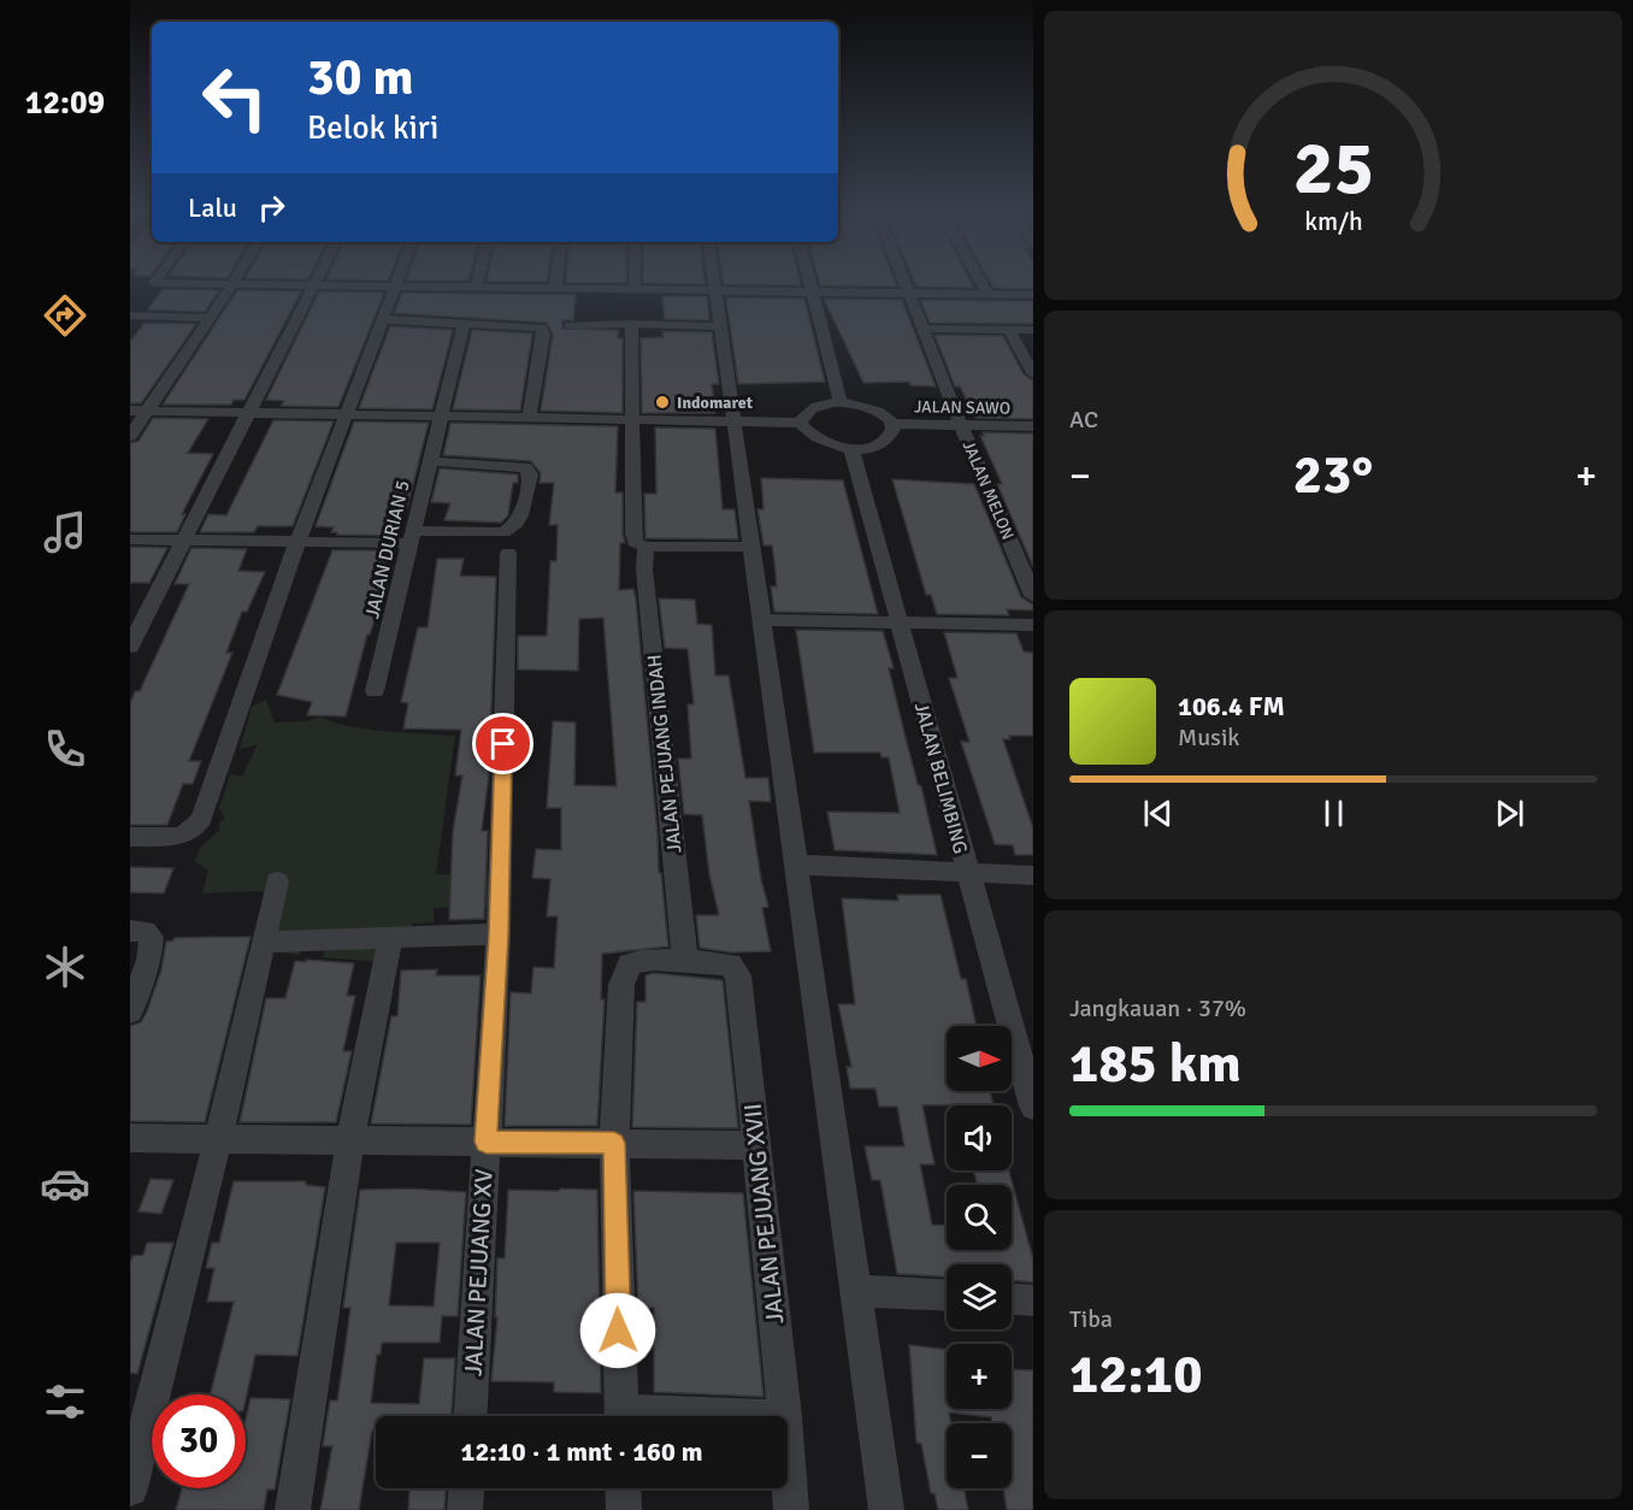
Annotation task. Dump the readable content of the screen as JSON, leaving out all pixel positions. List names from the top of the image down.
{
  "streets": {
    "street": [
      "JALAN SAWO",
      "JALAN MELON",
      "JALAN DURIAN 5",
      "JALAN PEJUANG INDAH",
      "JALAN BELIMBING",
      "JALAN PEJUANG XVII",
      "JALAN PEJUANG XV"
    ]
  },
  "crossings": [
    ["JALAN SAWO", "JALAN MELON"],
    ["JALAN PEJUANG INDAH", "JALAN PEJUANG XVII"]
  ],
  "places": ["Indomaret"],
  "north": "right",
  "page": {
    "tabs": "12:09",
    "turn": ["30 m", "Belok kiri"],
    "then": "Lalu",
    "tile": [
      "AC",
      ["Jangkauan · 37%", "185 km"],
      ["Tiba", "12:10"]
    ],
    "heat": ["−", "23°", "+"],
    "song": ["106.4 FM", "Musik"],
    "map_buttons": ["+", "−"],
    "limit": "30",
    "trip": "12:10 · 1 mnt · 160 m",
    "gauge": ["25", "km/h"]
  }
}
